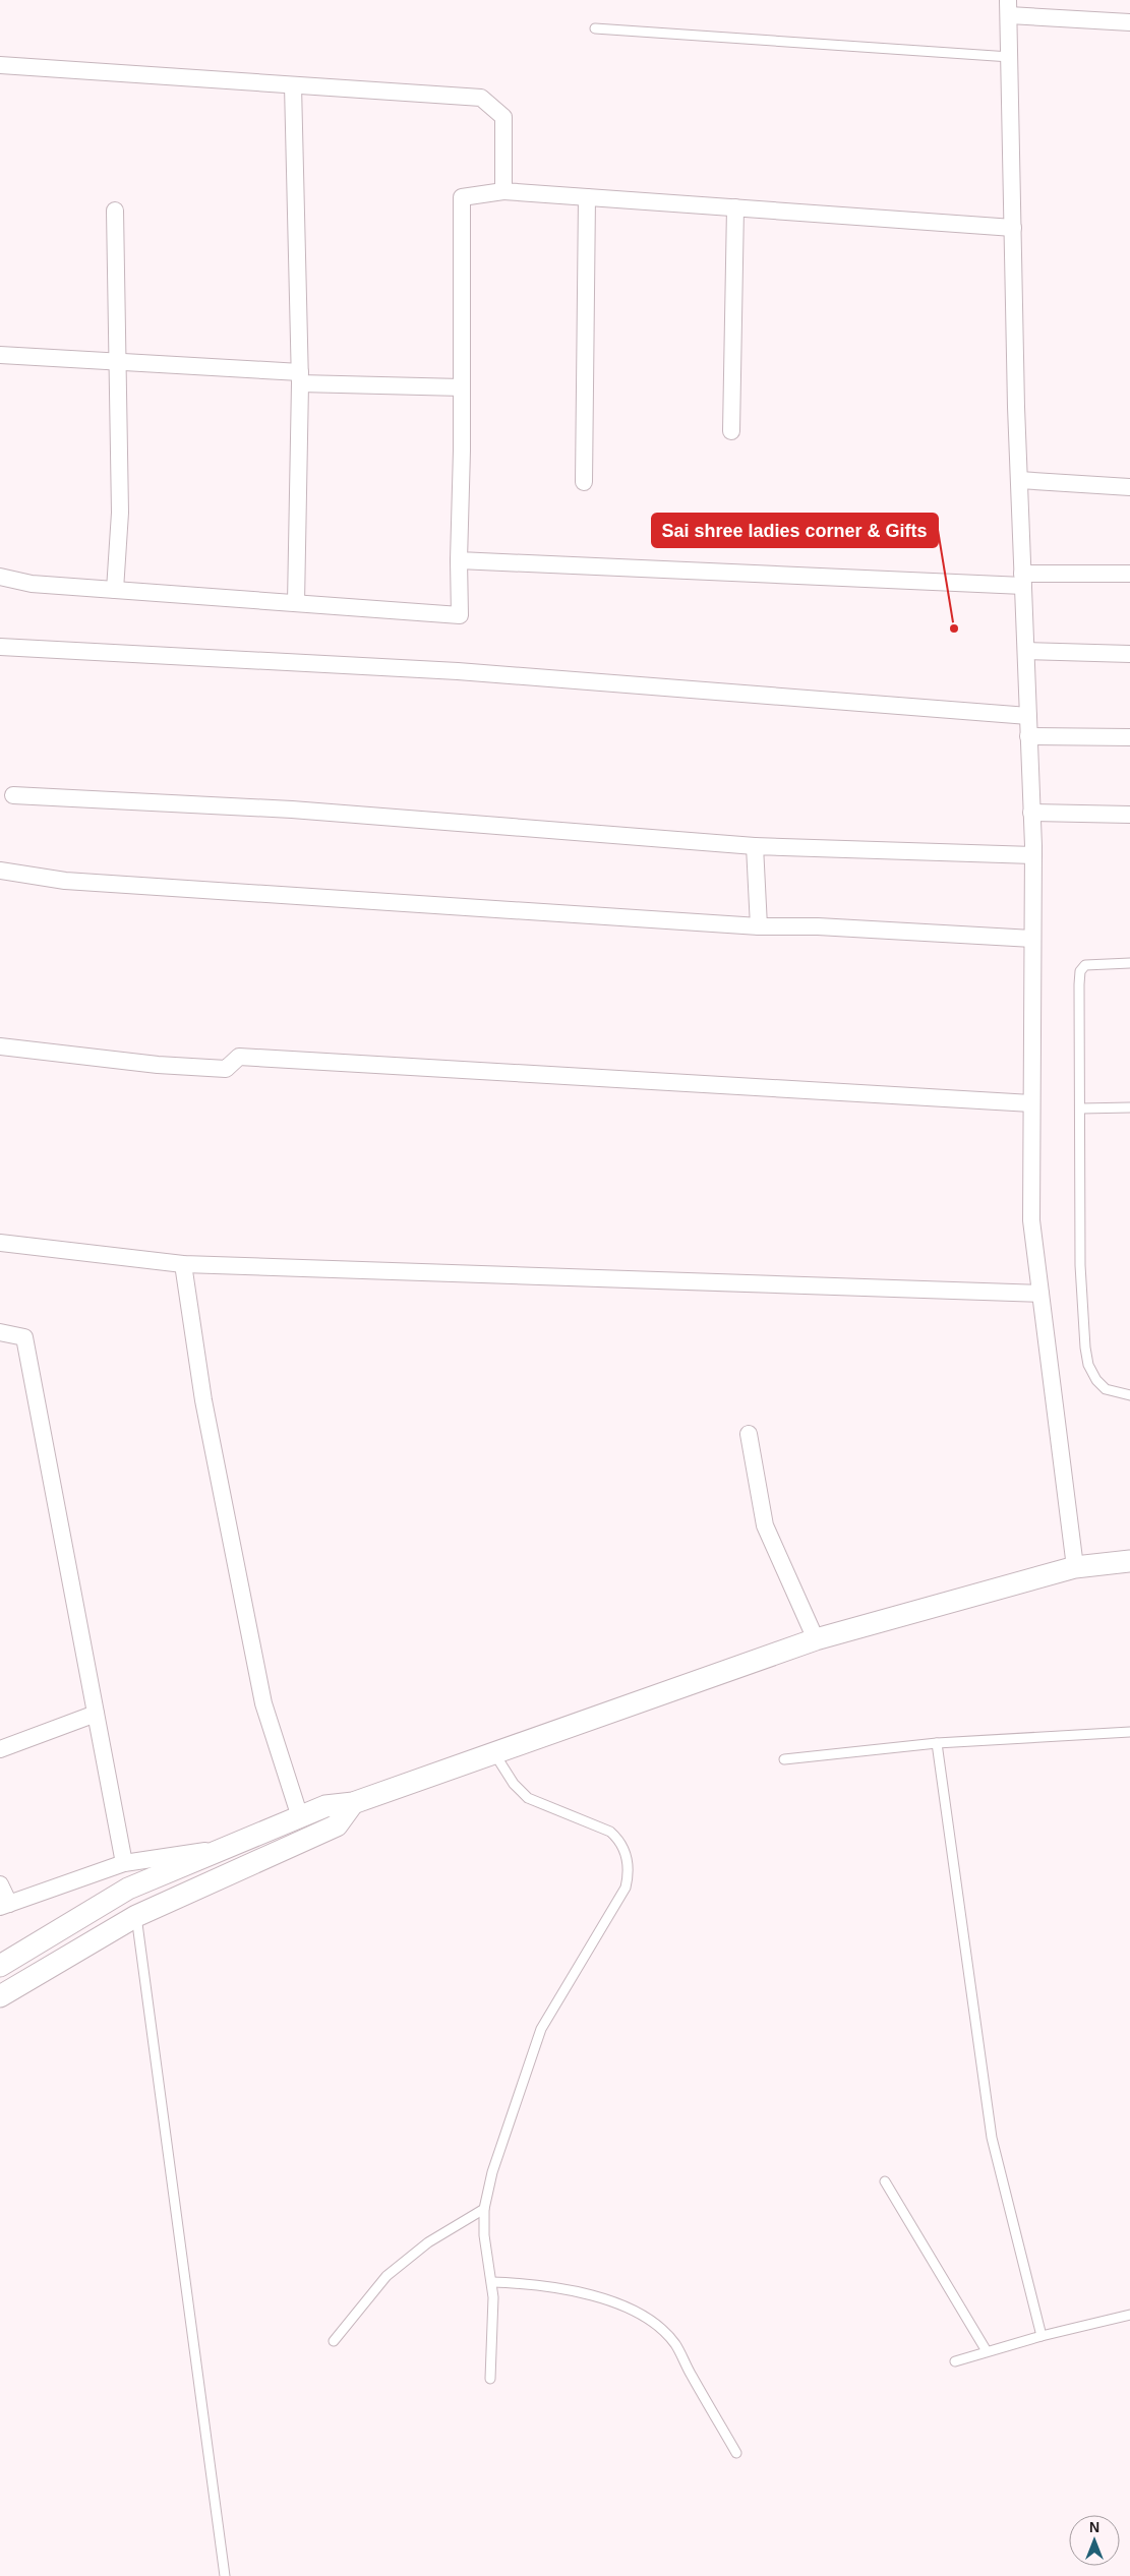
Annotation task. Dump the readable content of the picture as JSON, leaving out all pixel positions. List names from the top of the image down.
{
  "places": ["Sai shree ladies corner & Gifts"],
  "north": "top"
}
